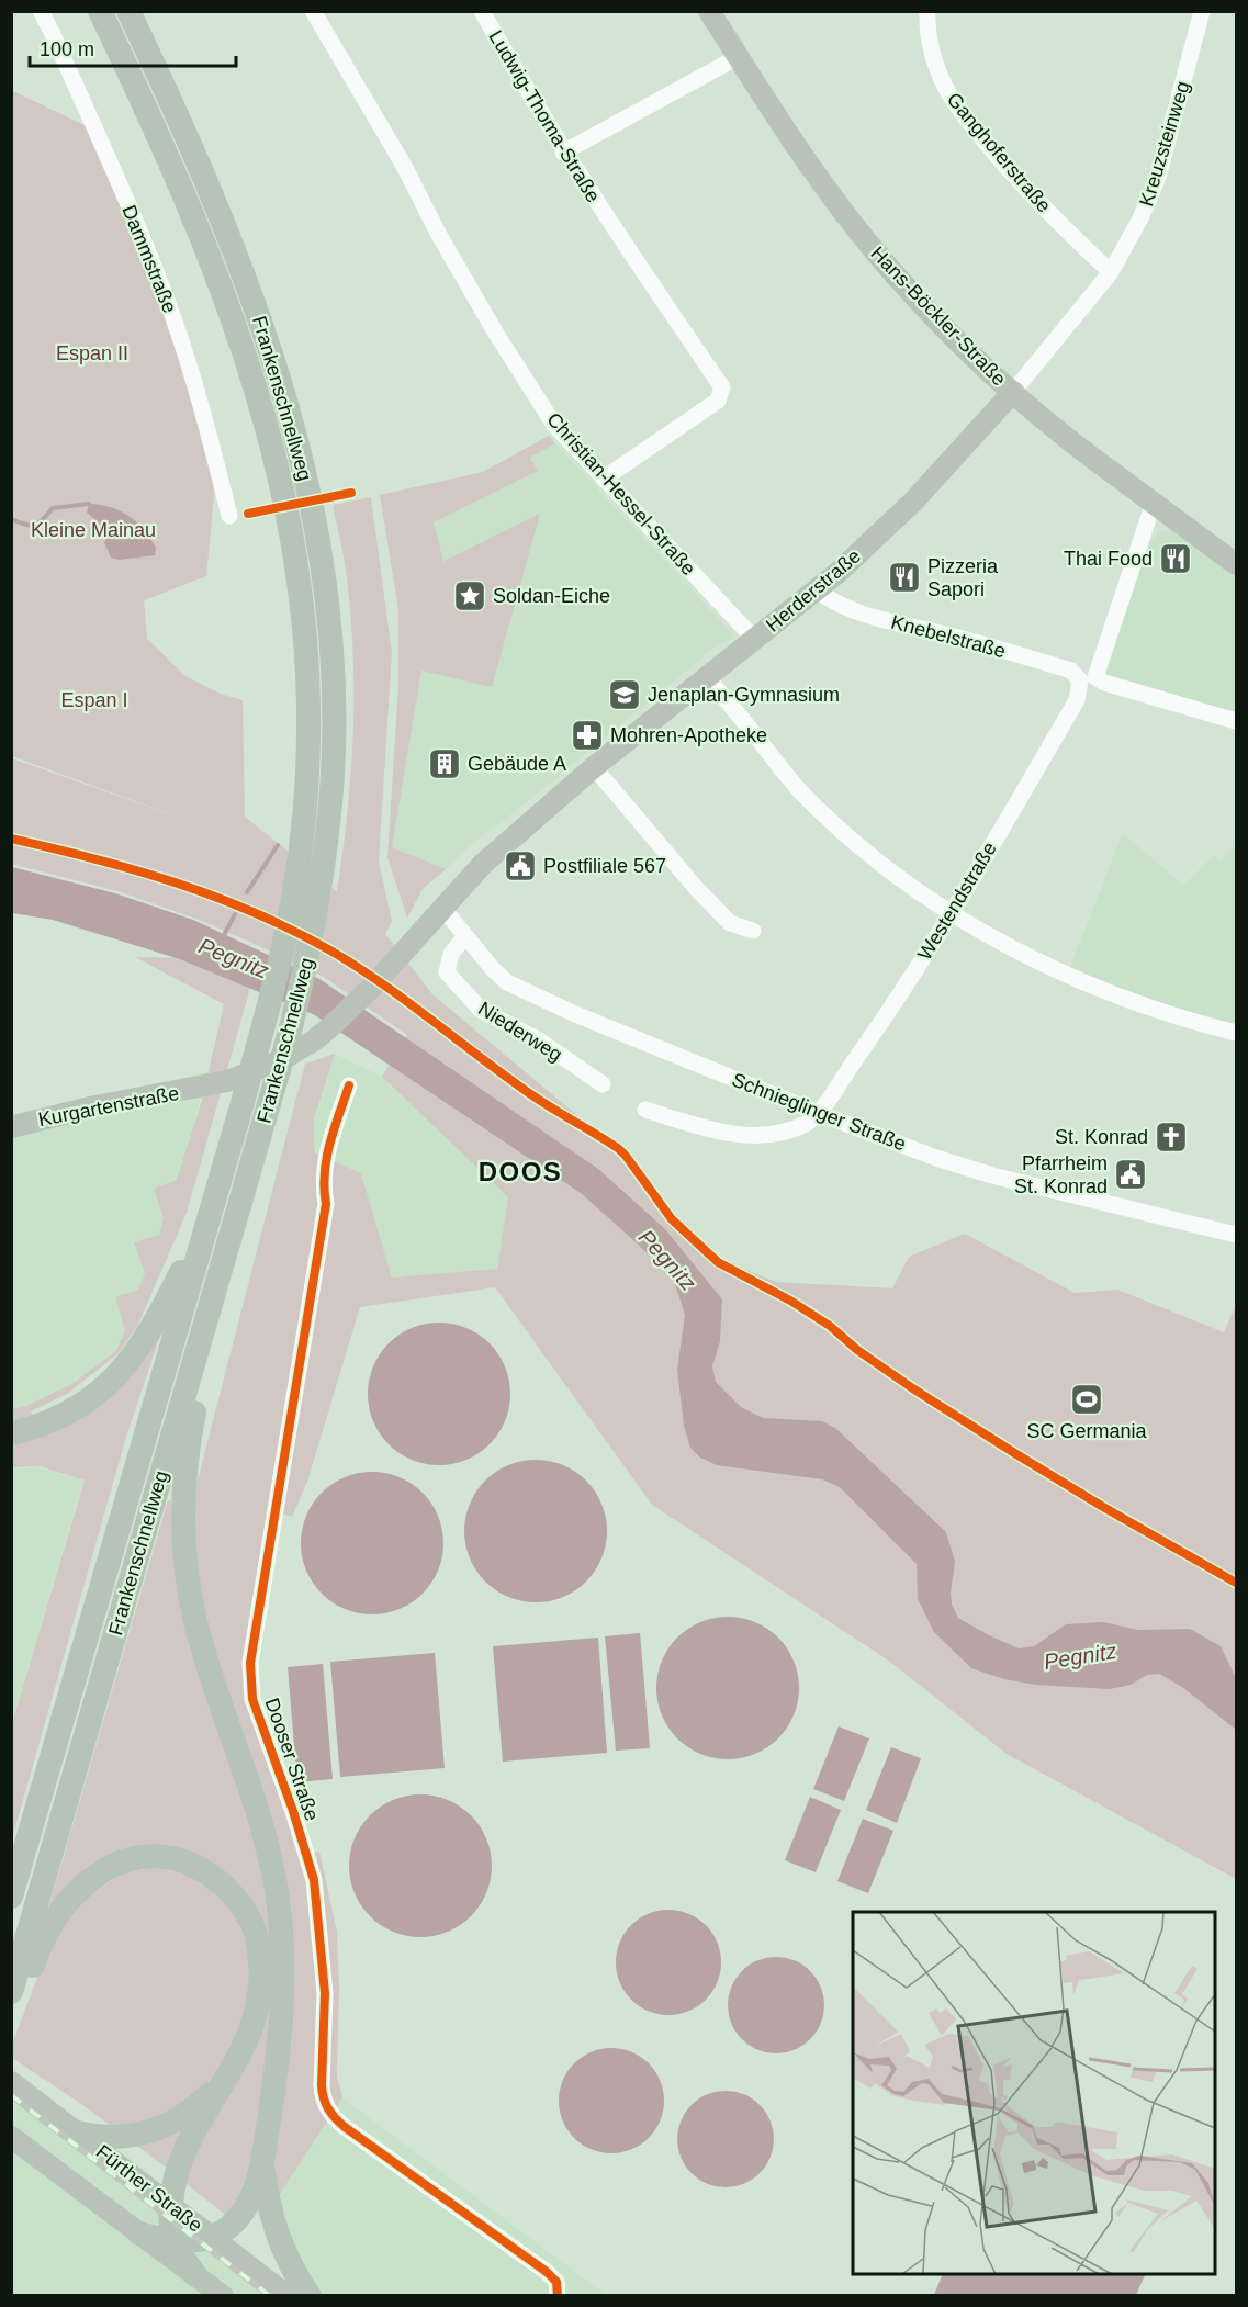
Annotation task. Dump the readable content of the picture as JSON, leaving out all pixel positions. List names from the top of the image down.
{
  "streets": {
    "highway": ["Frankenschnellweg"],
    "main road": [
      "Hans-Böckler-Straße",
      "Herderstraße",
      "Kurgartenstraße",
      "Fürther Straße"
    ],
    "street": [
      "Ludwig-Thoma-Straße",
      "Kreuzsteinweg",
      "Ganghoferstraße",
      "Dammstraße",
      "Christian-Hessel-Straße",
      "Knebelstraße",
      "Westendstraße",
      "Niederweg",
      "Schnieglinger Straße",
      "Dooser Straße"
    ]
  },
  "crossings": [
    ["Ludwig-Thoma-Straße", "Christian-Hessel-Straße"],
    ["Kreuzsteinweg", "Ganghoferstraße"],
    ["Kreuzsteinweg", "Hans-Böckler-Straße"],
    ["Kreuzsteinweg", "Herderstraße"],
    ["Hans-Böckler-Straße", "Herderstraße"],
    ["Hans-Böckler-Straße", "Westendstraße"],
    ["Christian-Hessel-Straße", "Herderstraße"],
    ["Herderstraße", "Knebelstraße"],
    ["Herderstraße", "Kurgartenstraße"],
    ["Herderstraße", "Schnieglinger Straße"],
    ["Knebelstraße", "Westendstraße"],
    ["Westendstraße", "Schnieglinger Straße"],
    ["Niederweg", "Schnieglinger Straße"]
  ],
  "districts": ["DOOS"],
  "water": ["Pegnitz"],
  "parks": ["Espan II", "Kleine Mainau", "Espan I"],
  "places": {
    "restaurant": ["Thai Food", "Pizzeria Sapori"],
    "place": ["Soldan-Eiche"],
    "school or university": ["Jenaplan-Gymnasium"],
    "pharmacy": ["Mohren-Apotheke"],
    "building": ["Gebäude A"],
    "public building": ["Postfiliale 567", "Pfarrheim St. Konrad"],
    "church": ["St. Konrad"],
    "sports": ["SC Germania"]
  },
  "scale_bar": "100 m"
}
